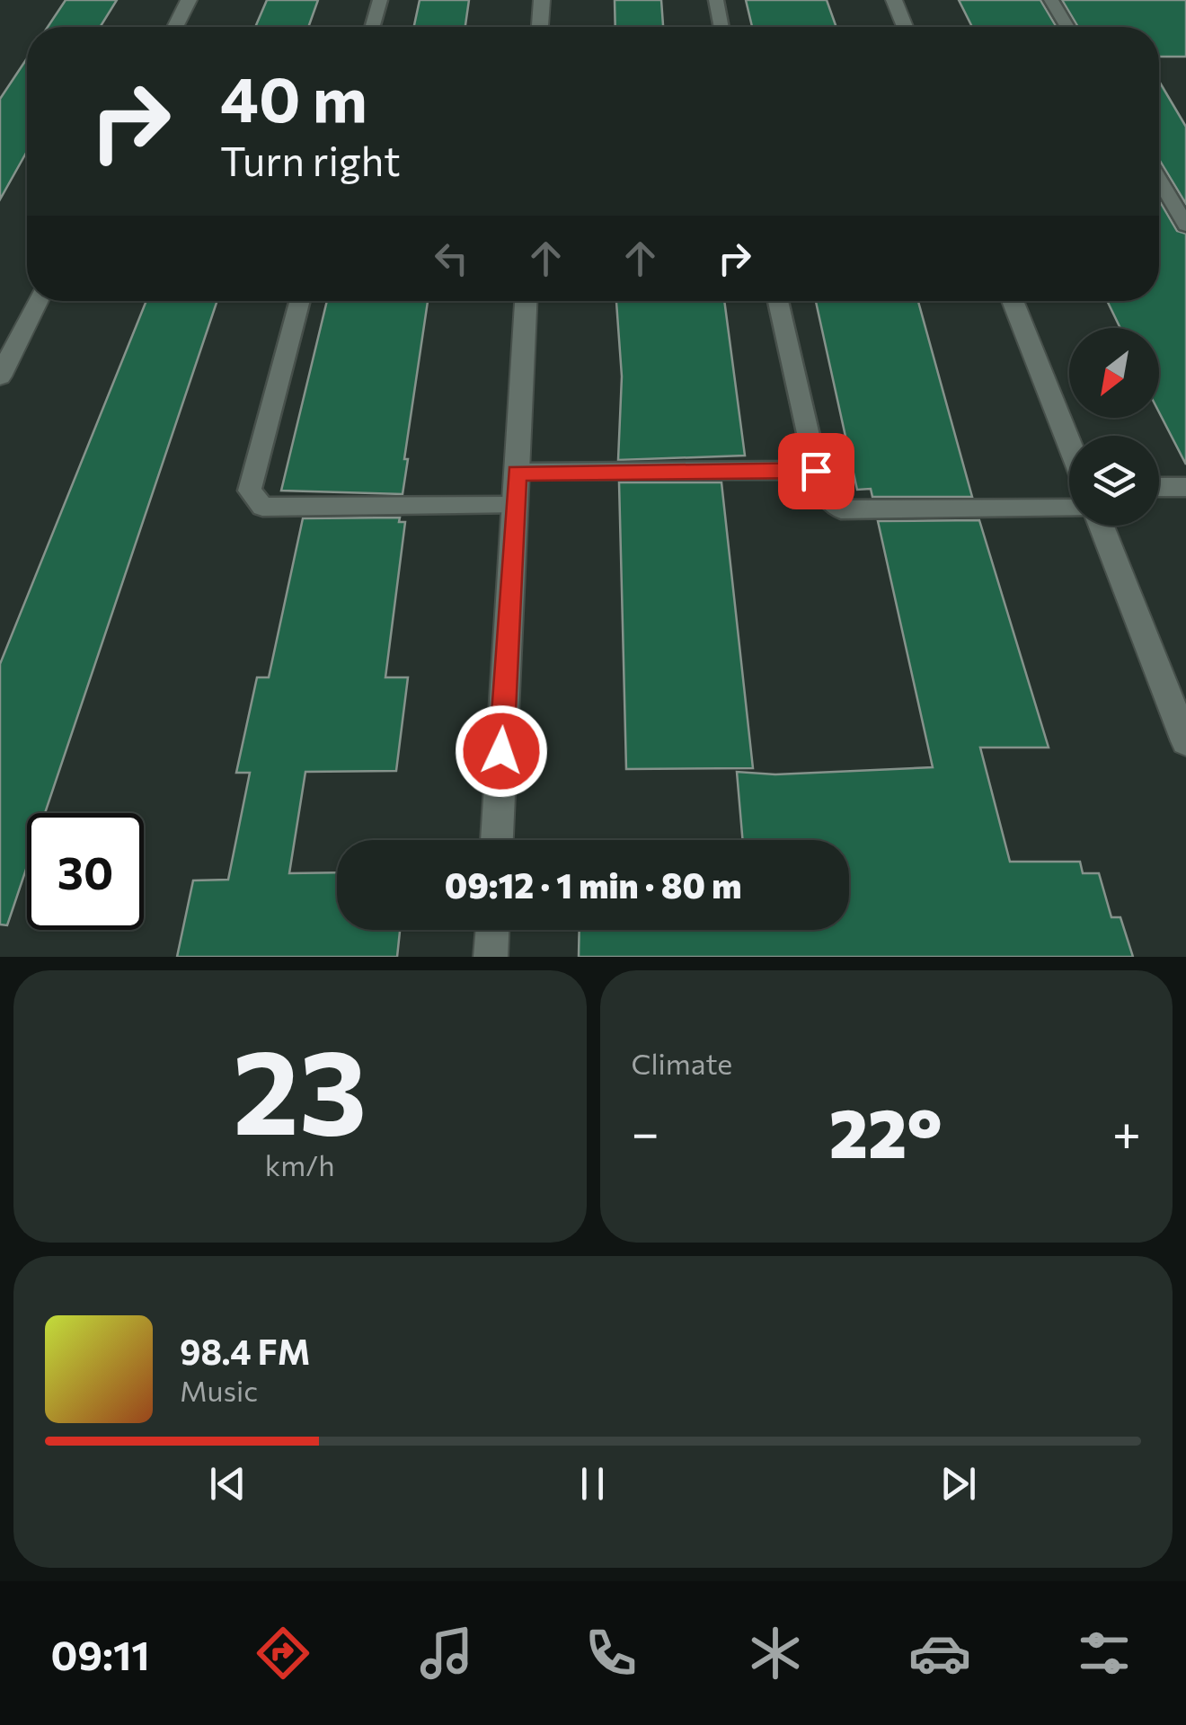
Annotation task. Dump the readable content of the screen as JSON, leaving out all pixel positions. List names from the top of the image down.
{
  "north": "bottom left",
  "page": {
    "turn": ["40 m", "Turn right"],
    "limit": "30",
    "trip": "09:12 · 1 min · 80 m",
    "tile": [
      ["23", "km/h"],
      "Climate"
    ],
    "heat": ["−", "22°", "+"],
    "song": ["98.4 FM", "Music"],
    "tabs": "09:11"
  }
}
